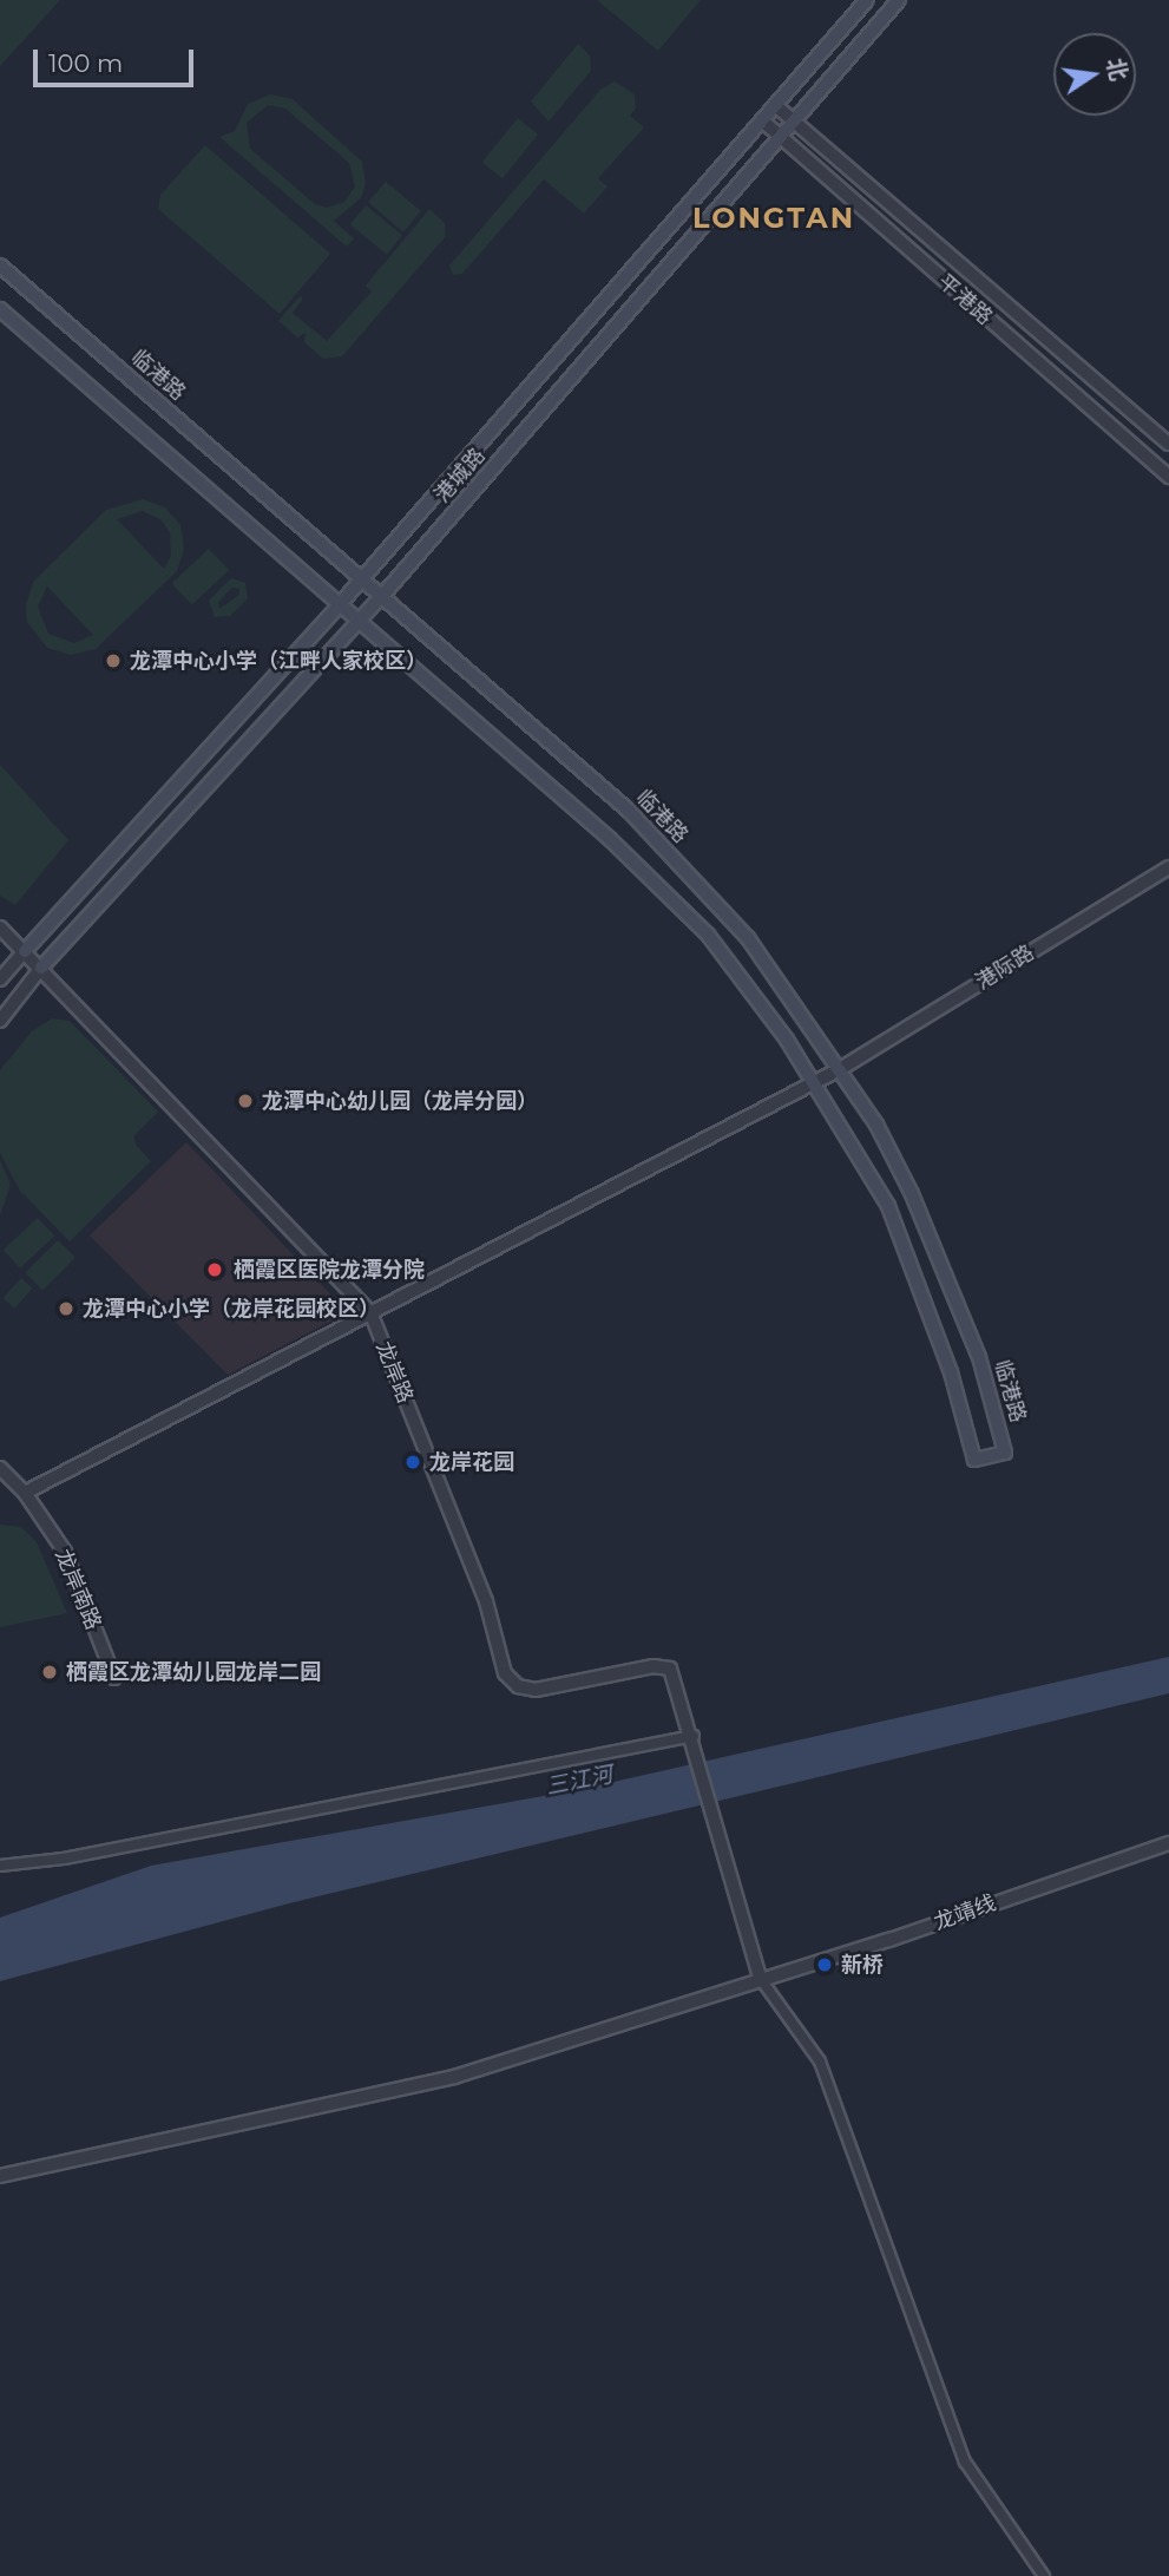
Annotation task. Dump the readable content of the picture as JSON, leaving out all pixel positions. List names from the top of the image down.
{
  "streets": {
    "main road": ["临港路", "港城路"],
    "street": [
      "平港路",
      "港际路",
      "龙岸路",
      "龙岸南路",
      "龙靖线"
    ]
  },
  "crossings": [
    ["平港路", "港城路"],
    ["临港路", "港城路"],
    ["临港路", "港际路"],
    ["港城路", "龙岸路"],
    ["港际路", "龙岸路"],
    ["港际路", "龙岸南路"]
  ],
  "districts": ["LONGTAN"],
  "water": ["三江河"],
  "places": [
    "龙潭中心小学（江畔人家校区）",
    "龙潭中心幼儿园（龙岸分园）",
    "栖霞区医院龙潭分院",
    "龙潭中心小学（龙岸花园校区）",
    "龙岸花园",
    "栖霞区龙潭幼儿园龙岸二园",
    "新桥"
  ],
  "scale_bar": "100 m",
  "north": "right"
}
